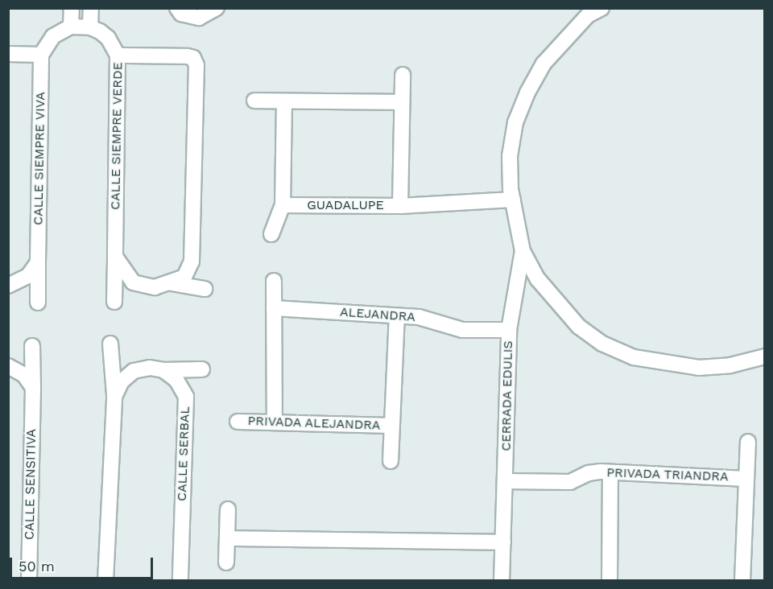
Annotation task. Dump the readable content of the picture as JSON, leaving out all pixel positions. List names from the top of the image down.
{
  "streets": {
    "street": [
      "CALLE SIEMPRE VERDE",
      "CALLE SIEMPRE VIVA",
      "GUADALUPE",
      "ALEJANDRA",
      "CERRADA EDULIS",
      "PRIVADA ALEJANDRA",
      "CALLE SERBAL",
      "PRIVADA TRIANDRA",
      "CALLE SENSITIVA"
    ]
  },
  "crossings": [
    ["ALEJANDRA", "CERRADA EDULIS"],
    ["CERRADA EDULIS", "PRIVADA TRIANDRA"]
  ],
  "scale_bar": "50 m"
}
